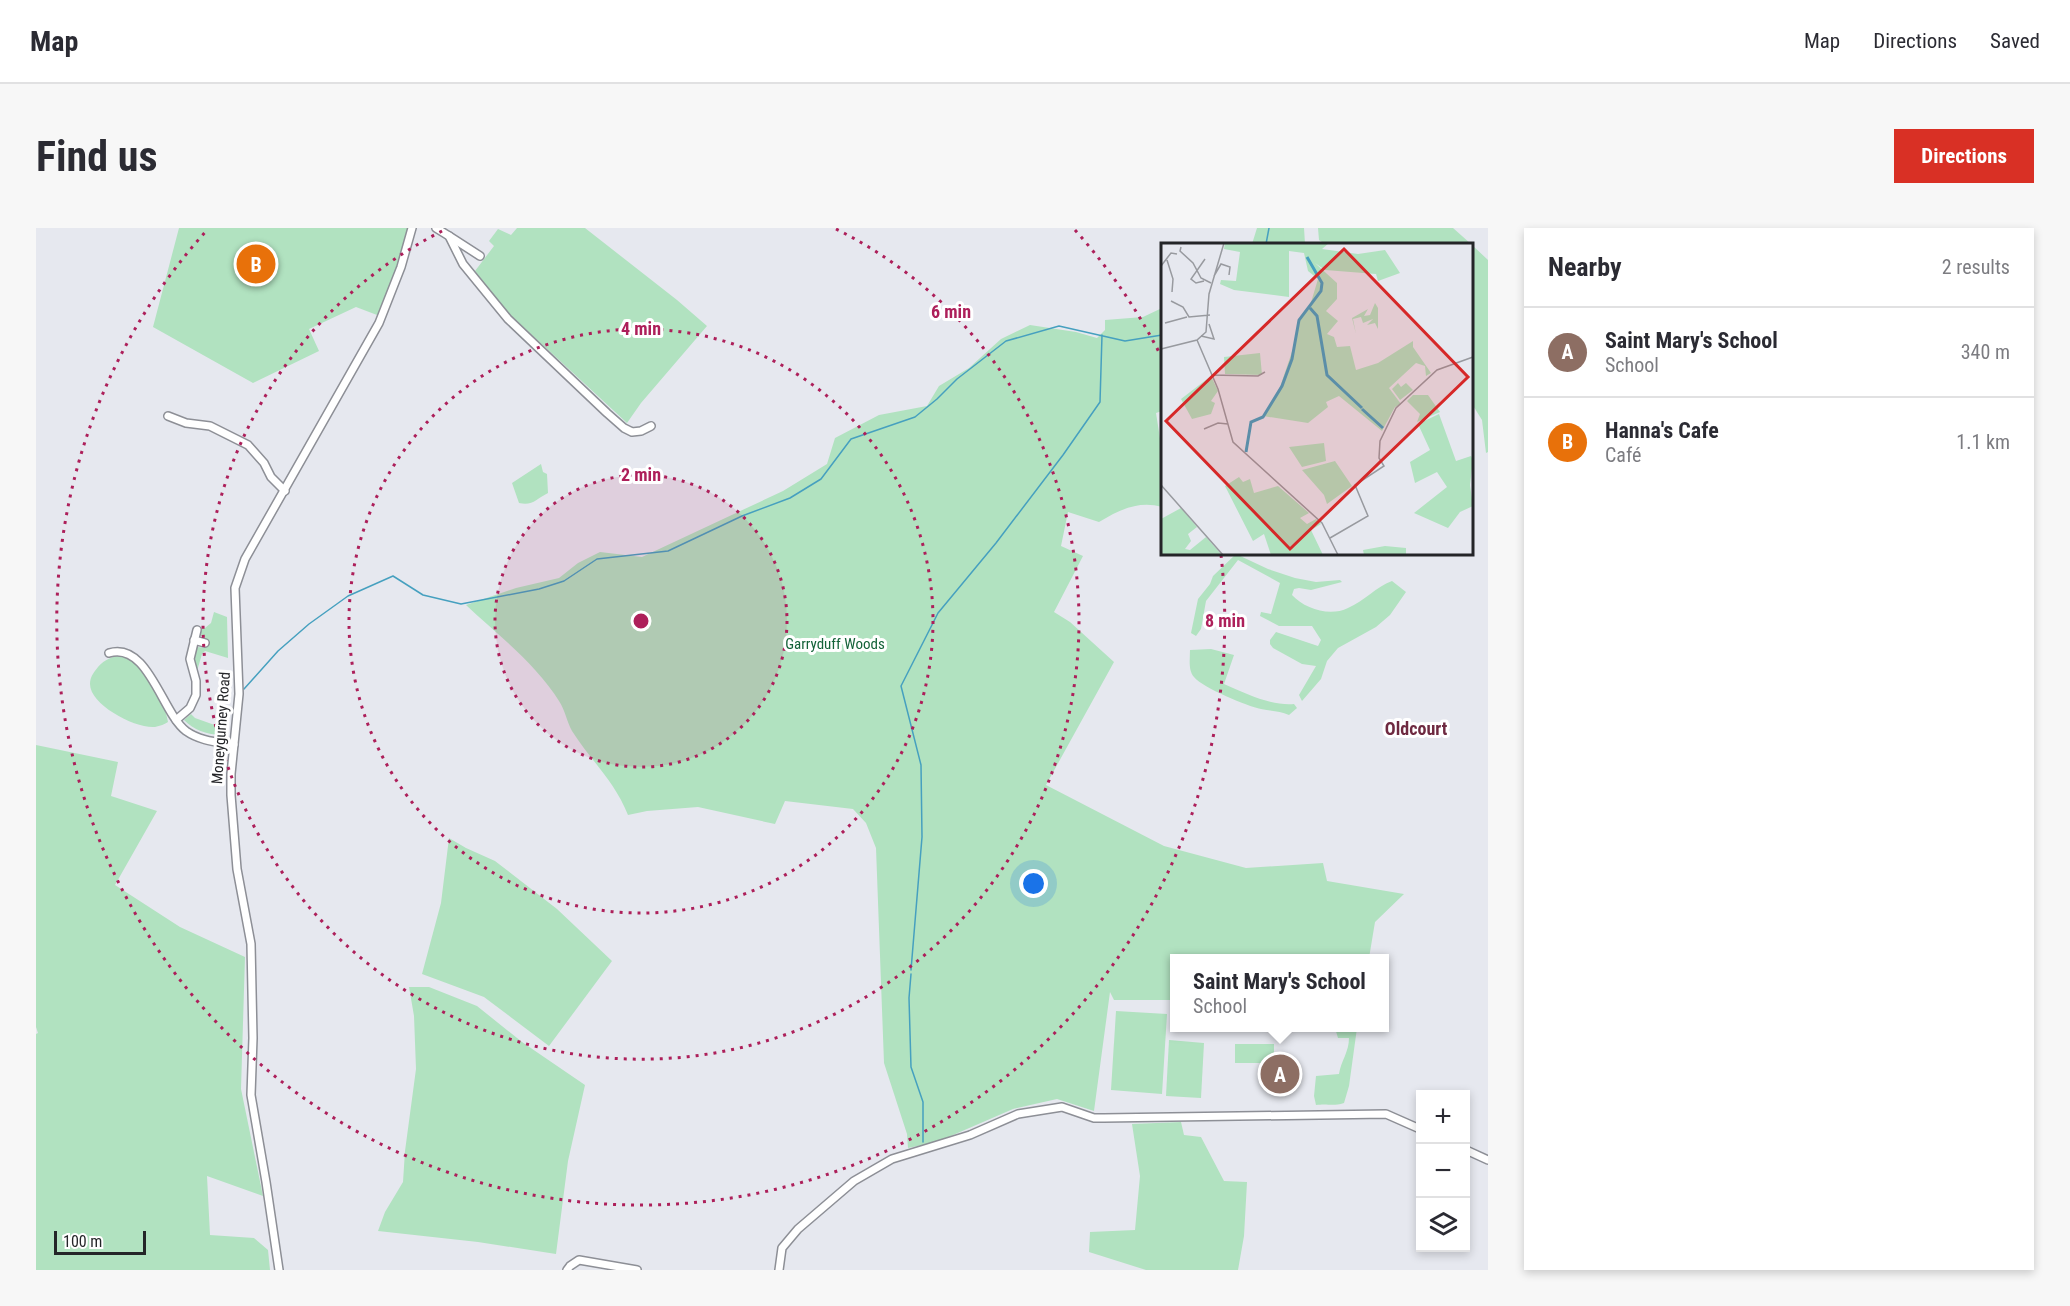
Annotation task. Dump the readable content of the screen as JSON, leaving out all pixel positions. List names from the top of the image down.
{
  "streets": {
    "street": ["Moneygurney Road"]
  },
  "districts": ["Oldcourt"],
  "parks": ["Garryduff Woods"],
  "scale_bar": "100 m",
  "page": {
    "header": "Map",
    "nav": ["Map", "Directions", "Saved"],
    "buttons": "Directions",
    "title": "Find us",
    "heading": ["Nearby", "2 results"],
    "pins": ["B", "A"],
    "list": [
      {
        "mark": "A",
        "name": "Saint Mary's School",
        "note": "School",
        "value": "340 m"
      },
      {
        "mark": "B",
        "name": "Hanna's Cafe",
        "note": "Café",
        "value": "1.1 km"
      }
    ],
    "popup": ["Saint Mary's School", "School"],
    "map_buttons": ["+", "−"],
    "scale": "100 m"
  },
  "rings": [
    "6 min",
    "4 min",
    "2 min",
    "8 min"
  ]
}
